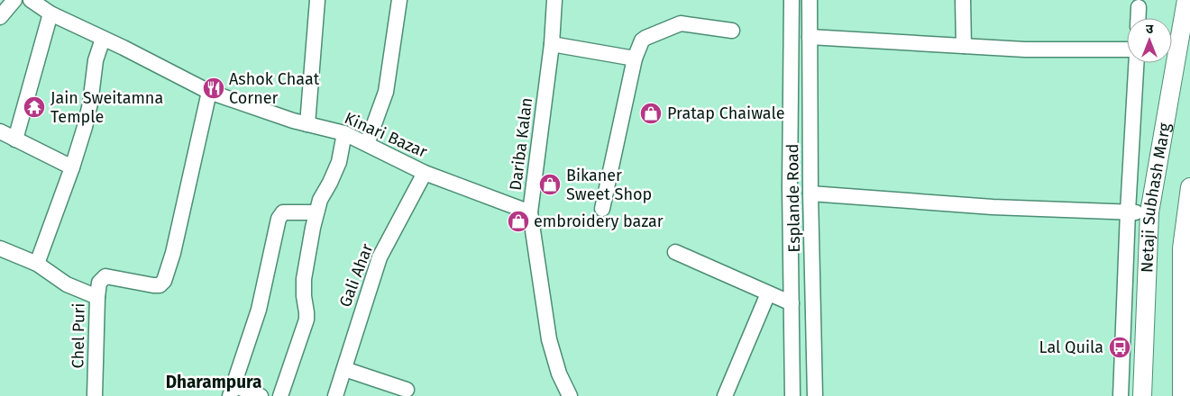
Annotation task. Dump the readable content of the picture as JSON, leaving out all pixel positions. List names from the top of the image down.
{
  "streets": {
    "main road": ["Netaji Subhash Marg"],
    "street": [
      "Kinari Bazar",
      "Dariba Kalan",
      "Esplande Road",
      "Gali Ahar",
      "Chel Puri"
    ]
  },
  "crossings": [
    ["Kinari Bazar", "Dariba Kalan"],
    ["Kinari Bazar", "Gali Ahar"],
    ["Kinari Bazar", "Chel Puri"]
  ],
  "districts": ["Dharampura"],
  "places": {
    "restaurant": ["Ashok Chaat Corner"],
    "temple": ["Jain Sweitamna Temple"],
    "shop": ["Pratap Chaiwale", "Bikaner Sweet Shop", "embroidery bazar"],
    "bus stop": ["Lal Quila"]
  },
  "north": "top"
}
